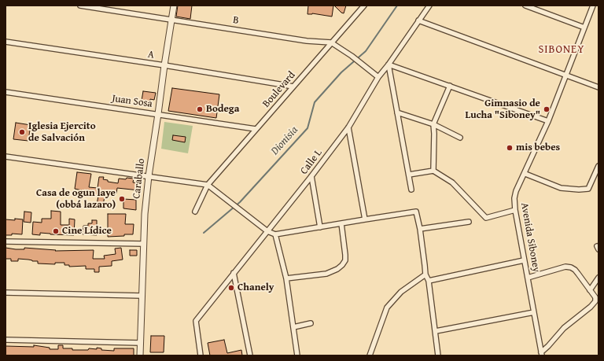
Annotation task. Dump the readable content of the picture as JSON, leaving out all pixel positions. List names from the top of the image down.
{
  "streets": {
    "street": [
      "B",
      "A",
      "Boulevard",
      "Juan Sosa",
      "Calle L",
      "Caraballo",
      "Avenida Siboney"
    ]
  },
  "crossings": [
    ["B", "Boulevard"],
    ["B", "Calle L"],
    ["B", "Caraballo"],
    ["A", "Boulevard"],
    ["A", "Caraballo"],
    ["Boulevard", "Juan Sosa"],
    ["Juan Sosa", "Caraballo"]
  ],
  "districts": ["SIBONEY"],
  "water": ["Dionisia"],
  "places": [
    "Bodega",
    "Gimnasio de Lucha \"Siboney\"",
    "Iglesia Ejercito de Salvación",
    "mis bebes",
    "Casa de ogun laye (obbá lazaro)",
    "Cine Lídice",
    "Chanely"
  ]
}
